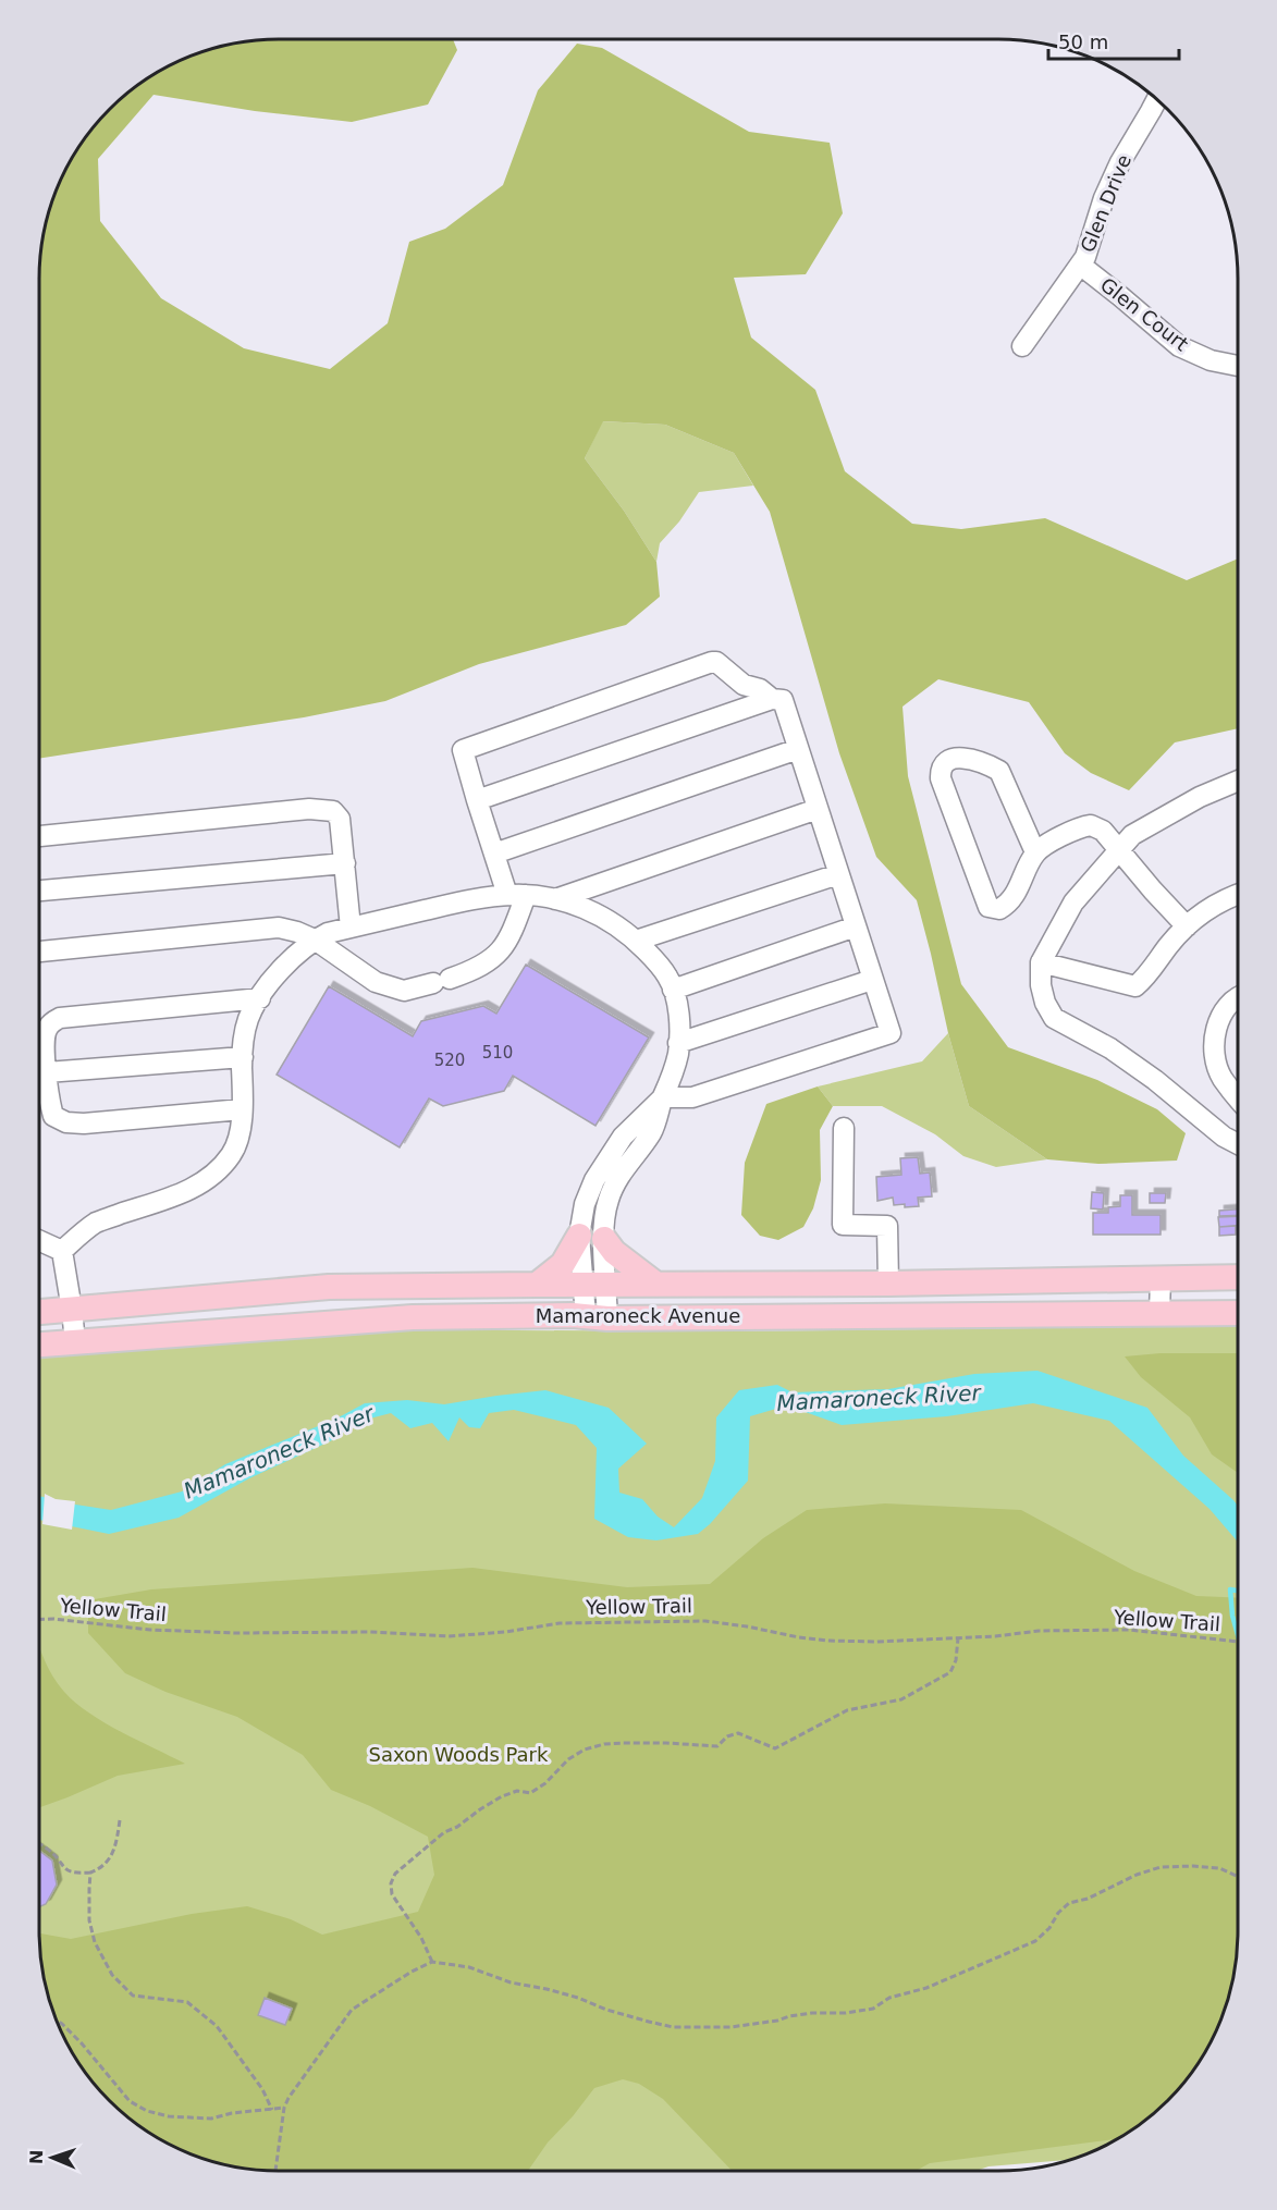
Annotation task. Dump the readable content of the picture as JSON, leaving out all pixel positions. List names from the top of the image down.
{
  "streets": {
    "main road": ["Mamaroneck Avenue"],
    "street": ["Glen Drive", "Glen Court"],
    "path": ["Yellow Trail"]
  },
  "crossings": [
    ["Glen Drive", "Glen Court"]
  ],
  "water": ["Mamaroneck River"],
  "parks": ["Saxon Woods Park"],
  "house_numbers": ["510", "520"],
  "scale_bar": "50 m",
  "north": "left"
}
